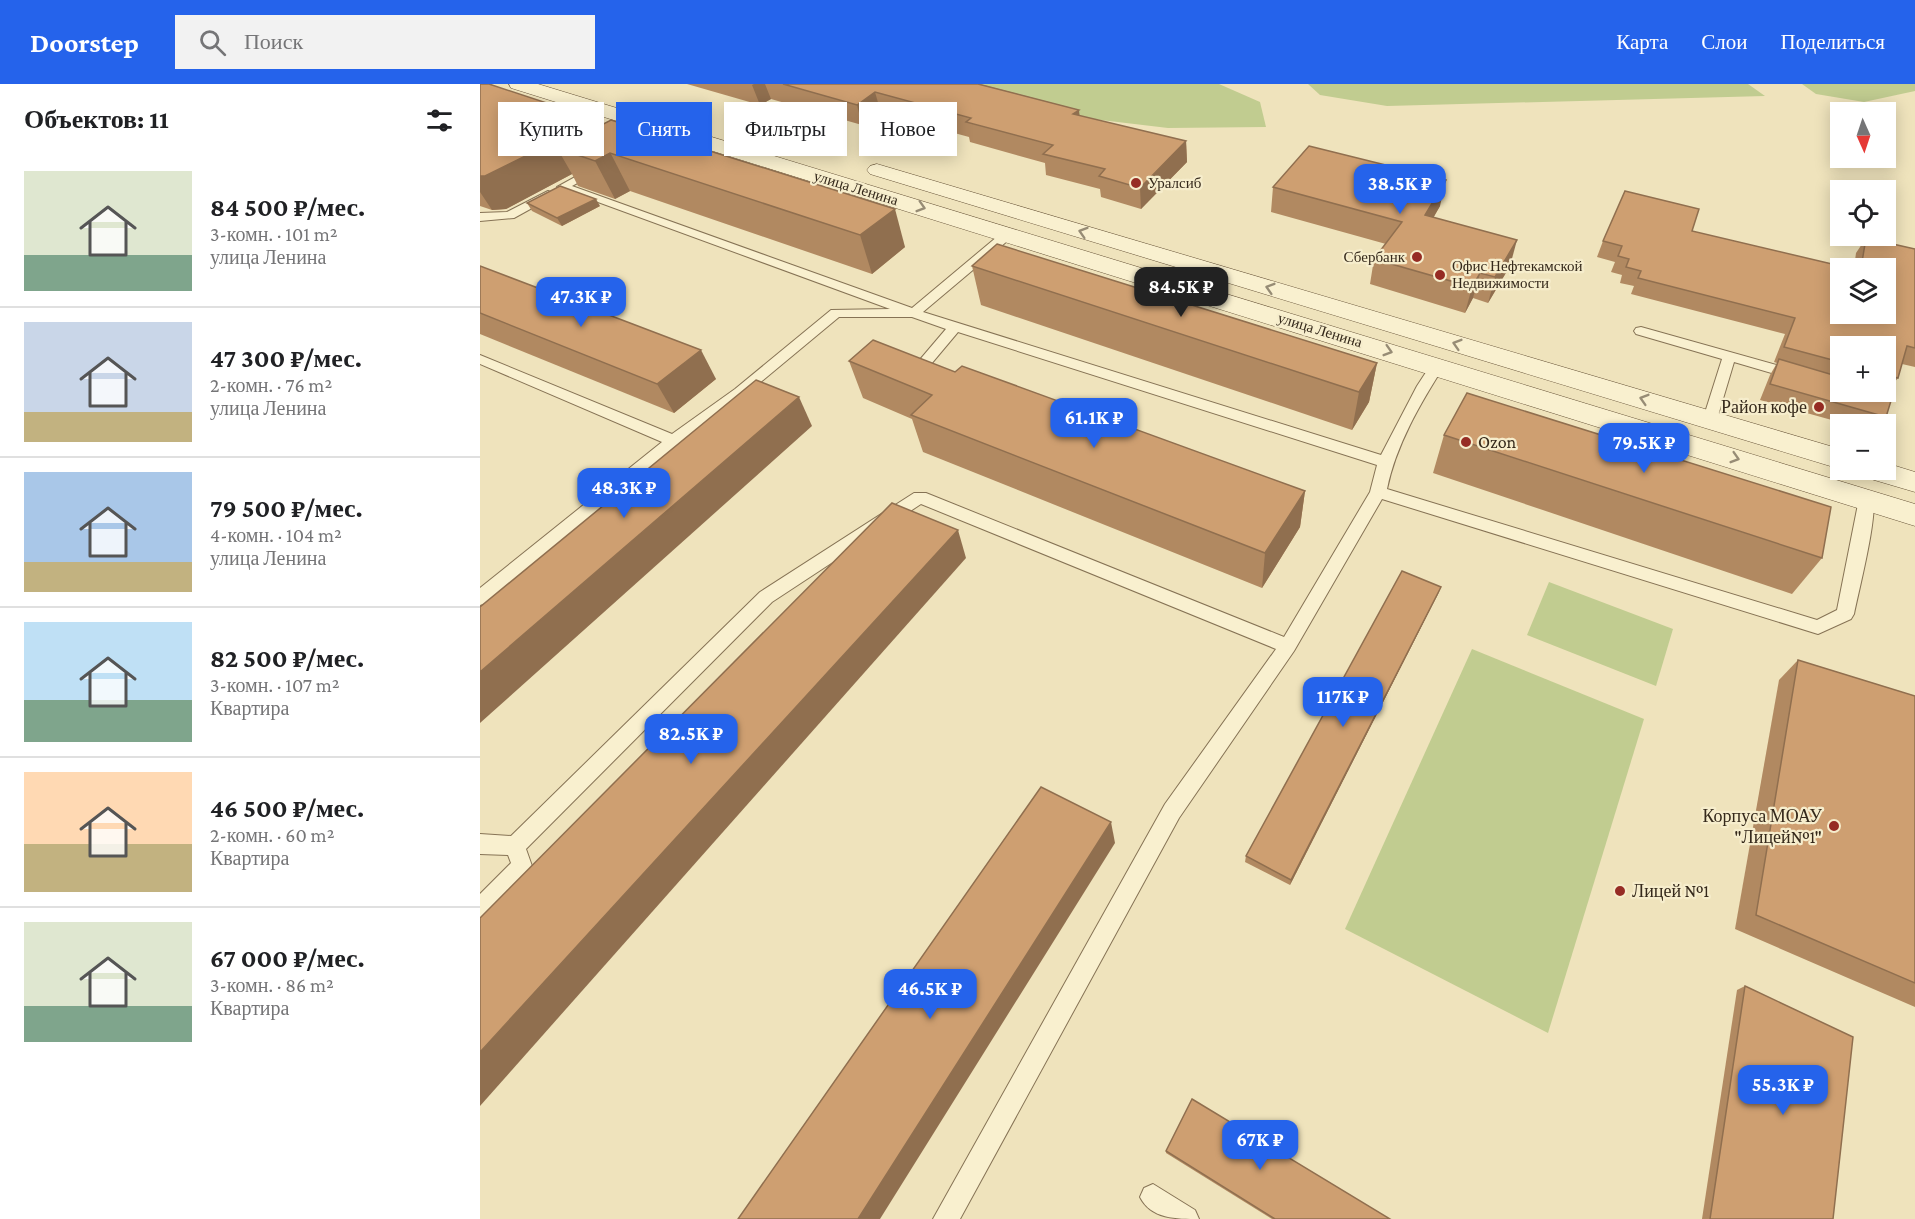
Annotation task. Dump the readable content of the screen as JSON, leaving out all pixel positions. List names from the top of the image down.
{
  "streets": {
    "main road": ["улица Ленина"]
  },
  "places": [
    "Уралсиб",
    "Сбербанк",
    "Офис Нефтекамской Недвижимости",
    "Район кофе",
    "Ozon",
    "Корпуса МОАУ \"Лицей№1\"",
    "Лицей №1"
  ],
  "north": "bottom",
  "page": {
    "header": "Doorstep",
    "search": "Поиск",
    "nav": ["Карта", "Слои", "Поделиться"],
    "heading": "Объектов: 11",
    "map_buttons": ["+", "−"],
    "chip": [
      "Купить",
      "Снять",
      "Фильтры",
      "Новое"
    ],
    "list": [
      {
        "name": "84 500 ₽/мес.",
        "note": "3-комн. · 101 m² · улица Ленина"
      },
      {
        "name": "47 300 ₽/мес.",
        "note": "2-комн. · 76 m² · улица Ленина"
      },
      {
        "name": "79 500 ₽/мес.",
        "note": "4-комн. · 104 m² · улица Ленина"
      },
      {
        "name": "82 500 ₽/мес.",
        "note": "3-комн. · 107 m² · Квартира"
      },
      {
        "name": "46 500 ₽/мес.",
        "note": "2-комн. · 60 m² · Квартира"
      },
      {
        "name": "67 000 ₽/мес.",
        "note": "3-комн. · 86 m² · Квартира"
      }
    ],
    "price": [
      "38.5K ₽",
      "84.5K ₽",
      "47.3K ₽",
      "61.1K ₽",
      "79.5K ₽",
      "48.3K ₽",
      "117K ₽",
      "82.5K ₽",
      "46.5K ₽",
      "55.3K ₽",
      "67K ₽"
    ]
  }
}
